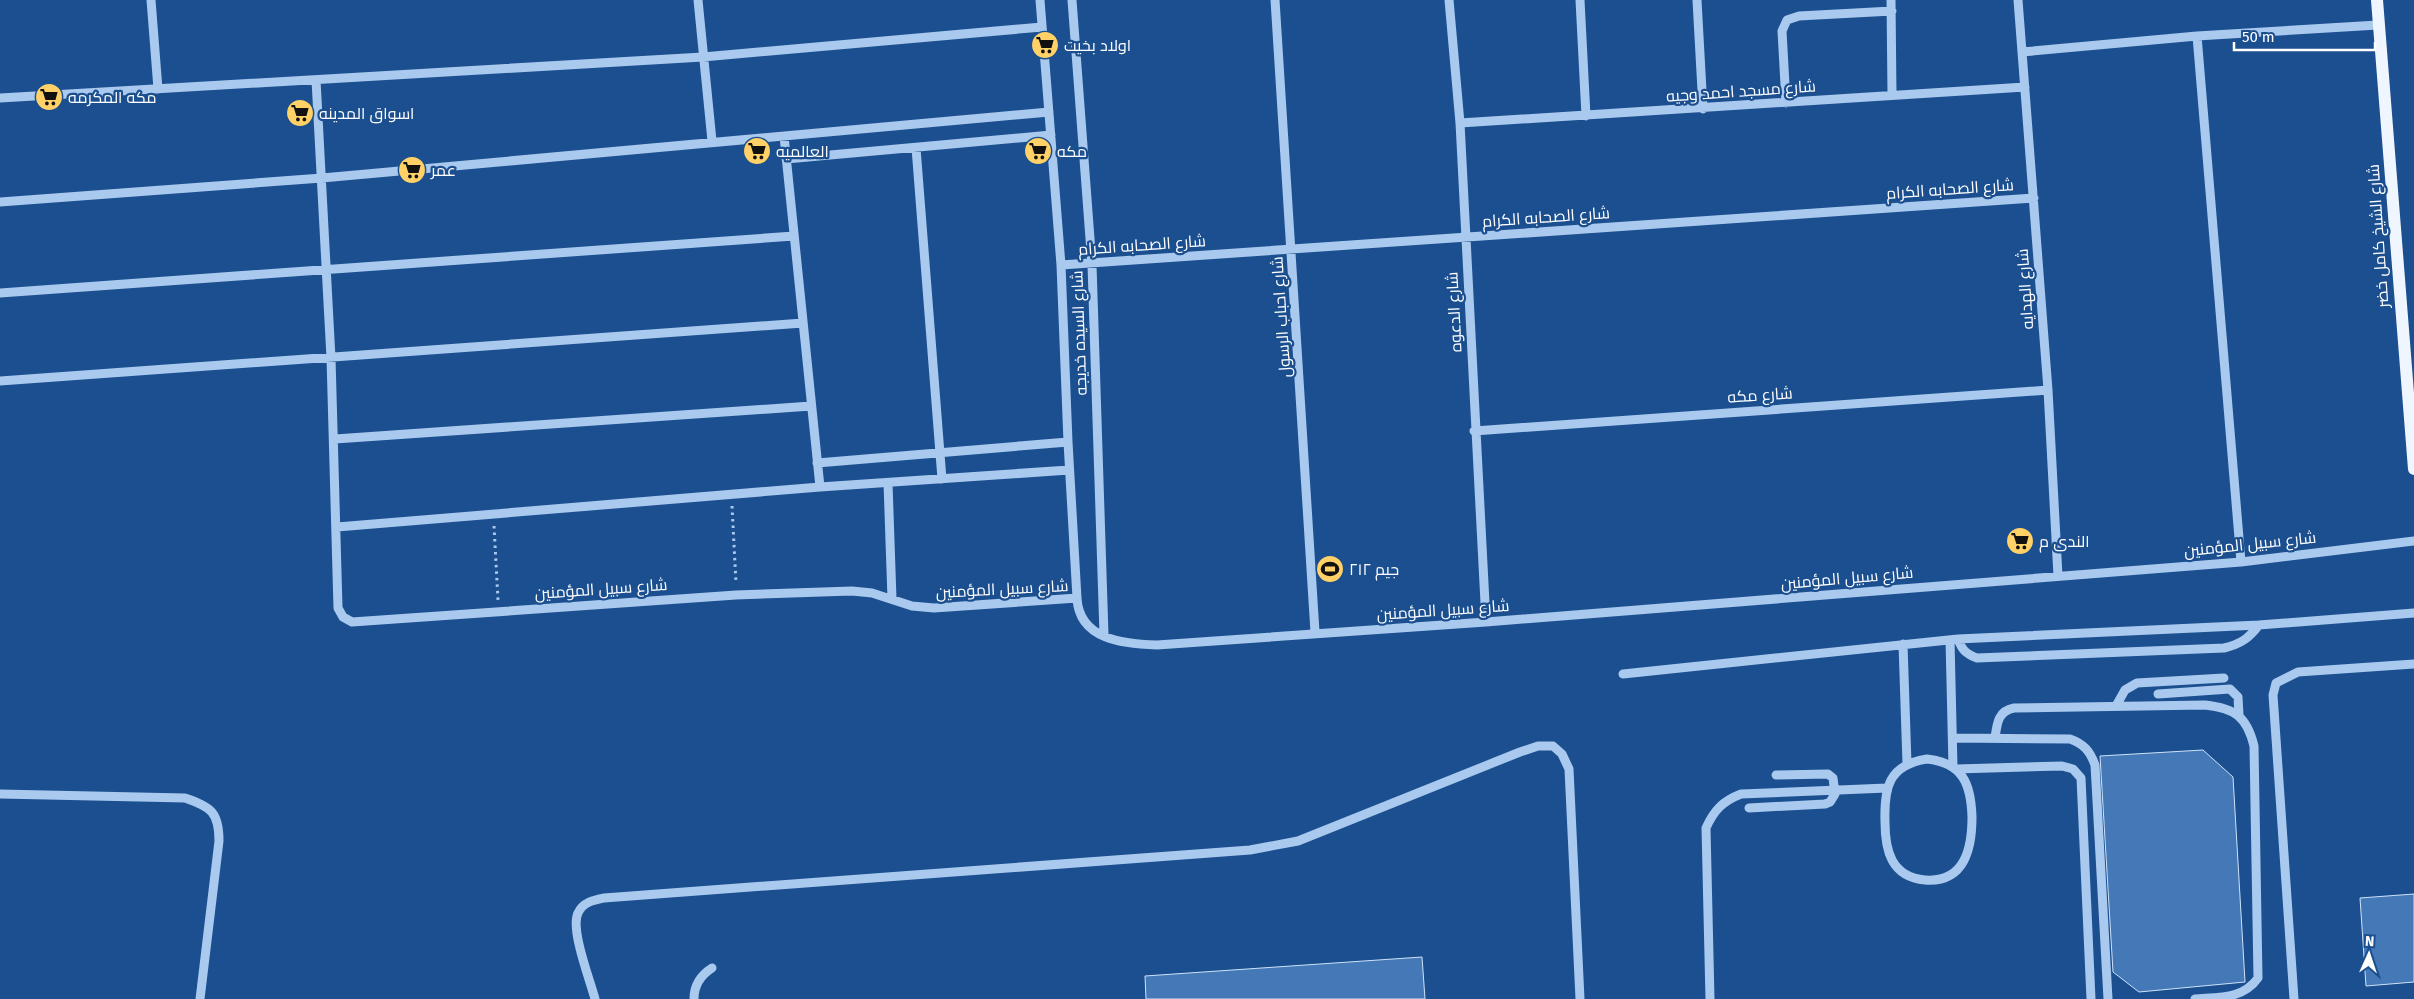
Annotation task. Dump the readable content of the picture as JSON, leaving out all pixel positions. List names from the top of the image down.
{
  "streets": {
    "main road": ["شارع الشيخ كامل خضر"],
    "street": [
      "شارع مسجد احمد وجيه",
      "شارع الصحابه الكرام",
      "شارع الهدايه",
      "شارع الدعوه",
      "شارع احباب الرسول",
      "شارع السيده خديجه",
      "شارع مكه",
      "شارع سبيل المؤمنين"
    ]
  },
  "crossings": [
    ["شارع مسجد احمد وجيه", "شارع الهدايه"],
    ["شارع مسجد احمد وجيه", "شارع الدعوه"],
    ["شارع الصحابه الكرام", "شارع الهدايه"],
    ["شارع الصحابه الكرام", "شارع الدعوه"],
    ["شارع الصحابه الكرام", "شارع احباب الرسول"],
    ["شارع الصحابه الكرام", "شارع السيده خديجه"],
    ["شارع الهدايه", "شارع مكه"],
    ["شارع الهدايه", "شارع سبيل المؤمنين"],
    ["شارع الدعوه", "شارع مكه"],
    ["شارع الدعوه", "شارع سبيل المؤمنين"],
    ["شارع احباب الرسول", "شارع سبيل المؤمنين"],
    ["شارع السيده خديجه", "شارع سبيل المؤمنين"]
  ],
  "places": {
    "supermarket": [
      "اولاد بخيت",
      "مكه المكرمه",
      "اسواق المدينه",
      "العالميه",
      "مكه",
      "عمر",
      "الندى م"
    ],
    "sports": ["جيم ٢١٢"]
  },
  "scale_bar": "50 m",
  "north": "top"
}
